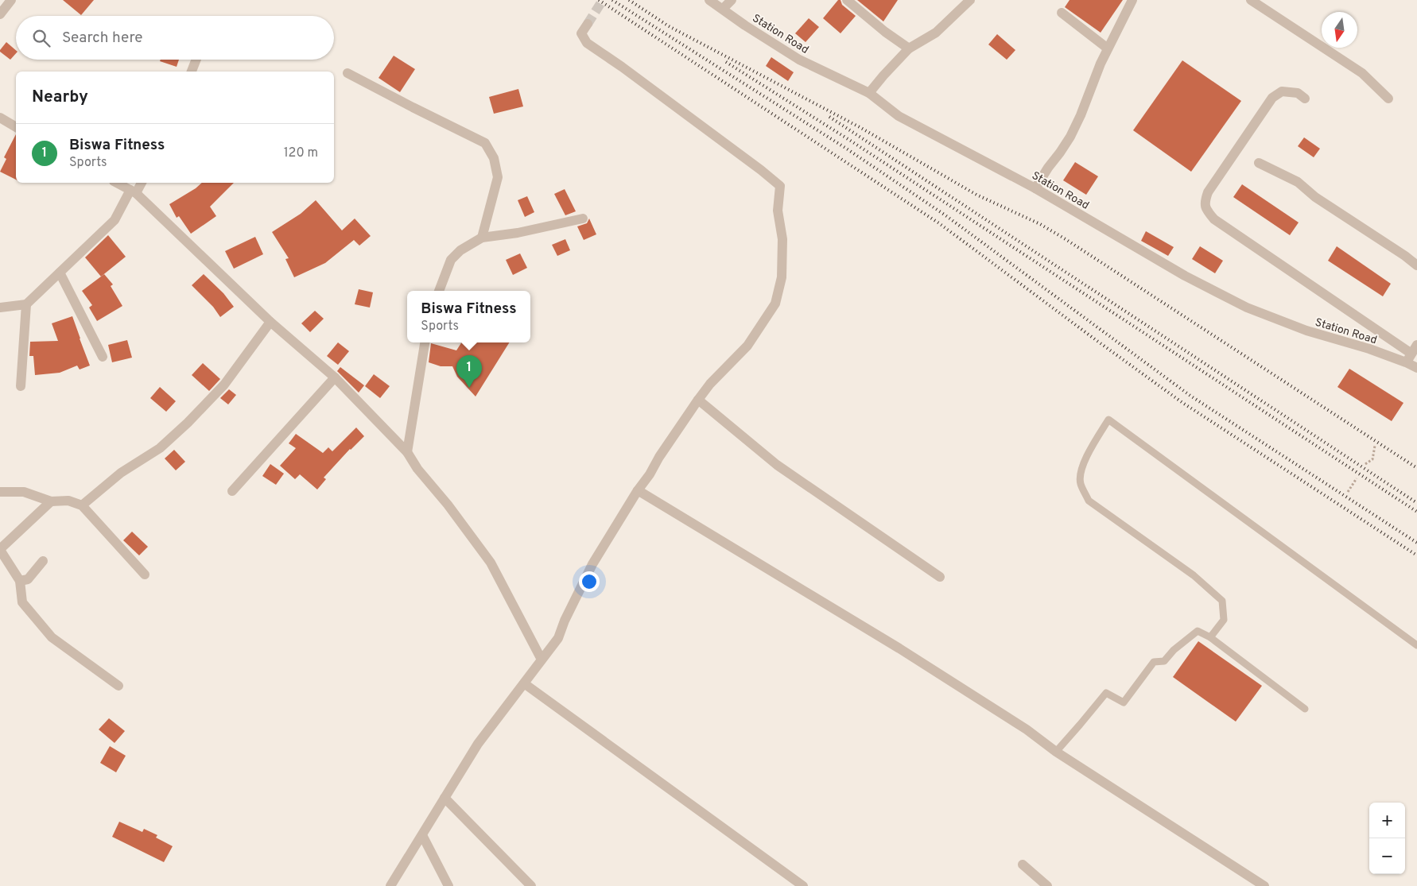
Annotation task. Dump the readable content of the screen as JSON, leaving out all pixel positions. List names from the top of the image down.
{
  "streets": {
    "street": ["Station Road"]
  },
  "north": "bottom",
  "page": {
    "search": "Search here",
    "heading": "Nearby",
    "list": [
      {
        "mark": "1",
        "name": "Biswa Fitness",
        "note": "Sports",
        "value": "120 m"
      }
    ],
    "popup": ["Biswa Fitness", "Sports"],
    "pins": "1",
    "map_buttons": ["+", "−"]
  }
}
